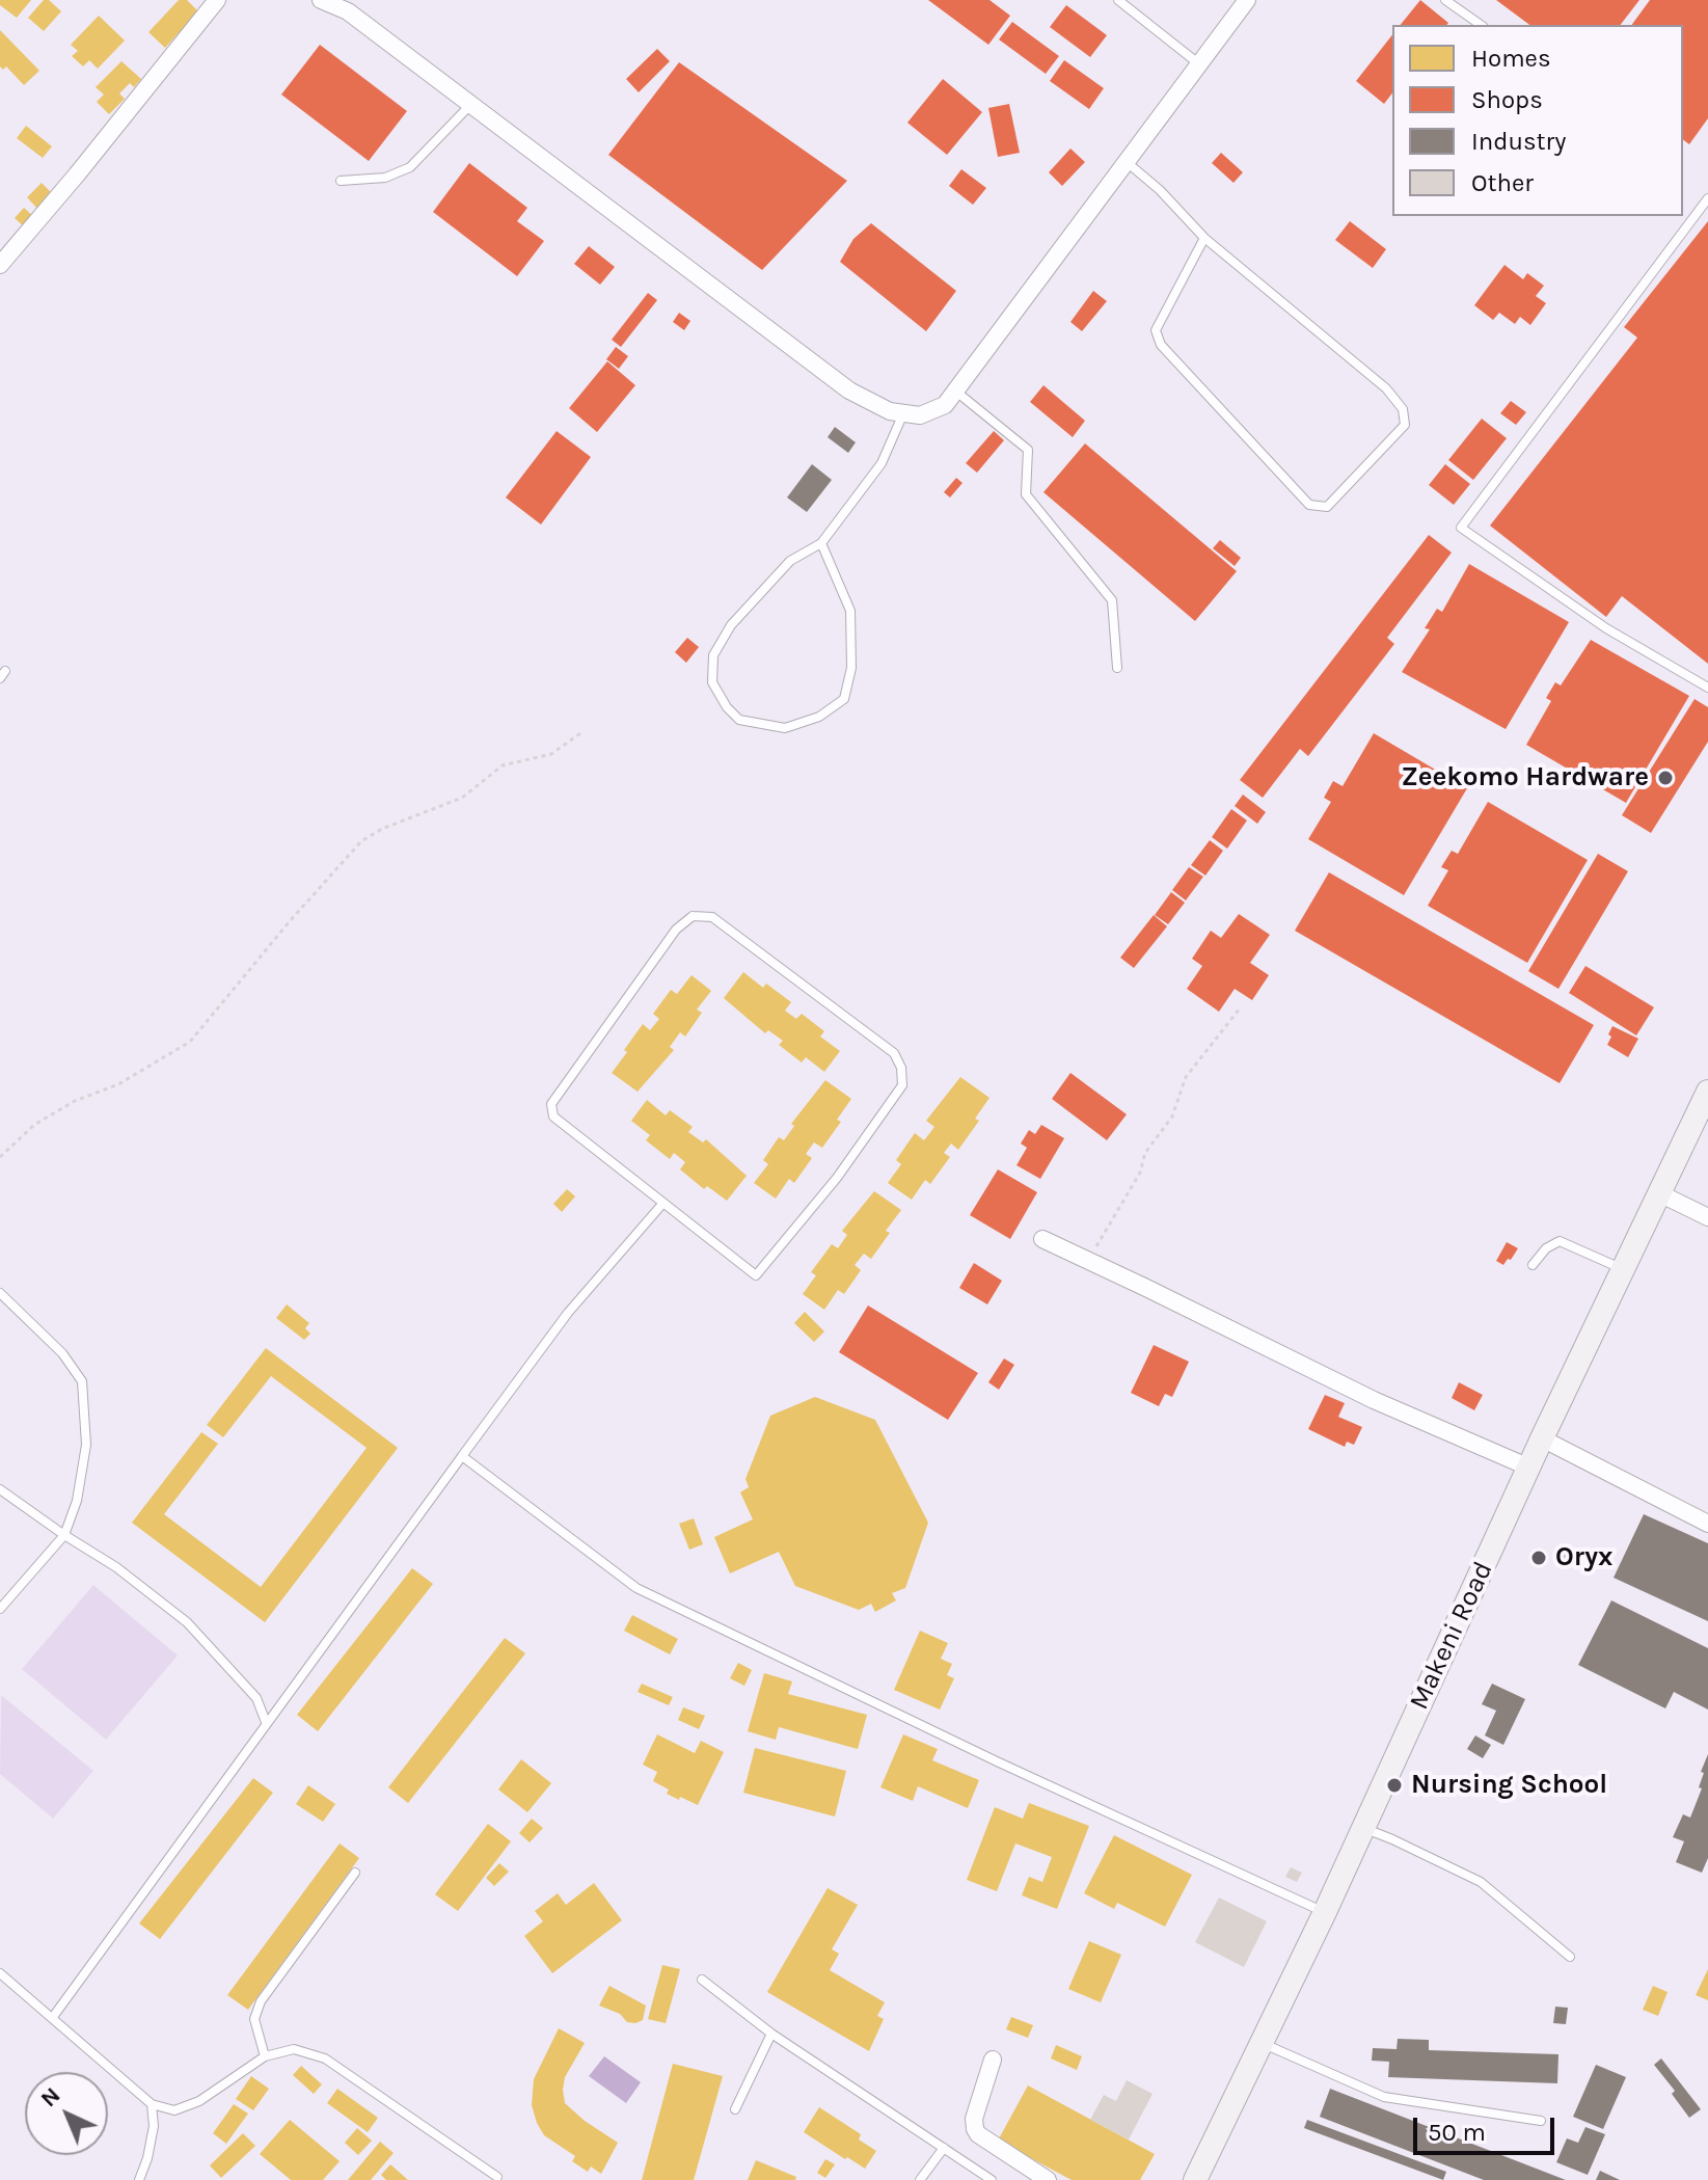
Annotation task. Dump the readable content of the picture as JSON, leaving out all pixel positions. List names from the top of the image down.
{
  "streets": {
    "main road": ["Makeni Road"]
  },
  "places": ["Zeekomo Hardware", "Oryx", "Nursing School"],
  "legend": [
    "Homes",
    "Shops",
    "Industry",
    "Other"
  ],
  "scale_bar": "50 m",
  "north": "top left"
}
